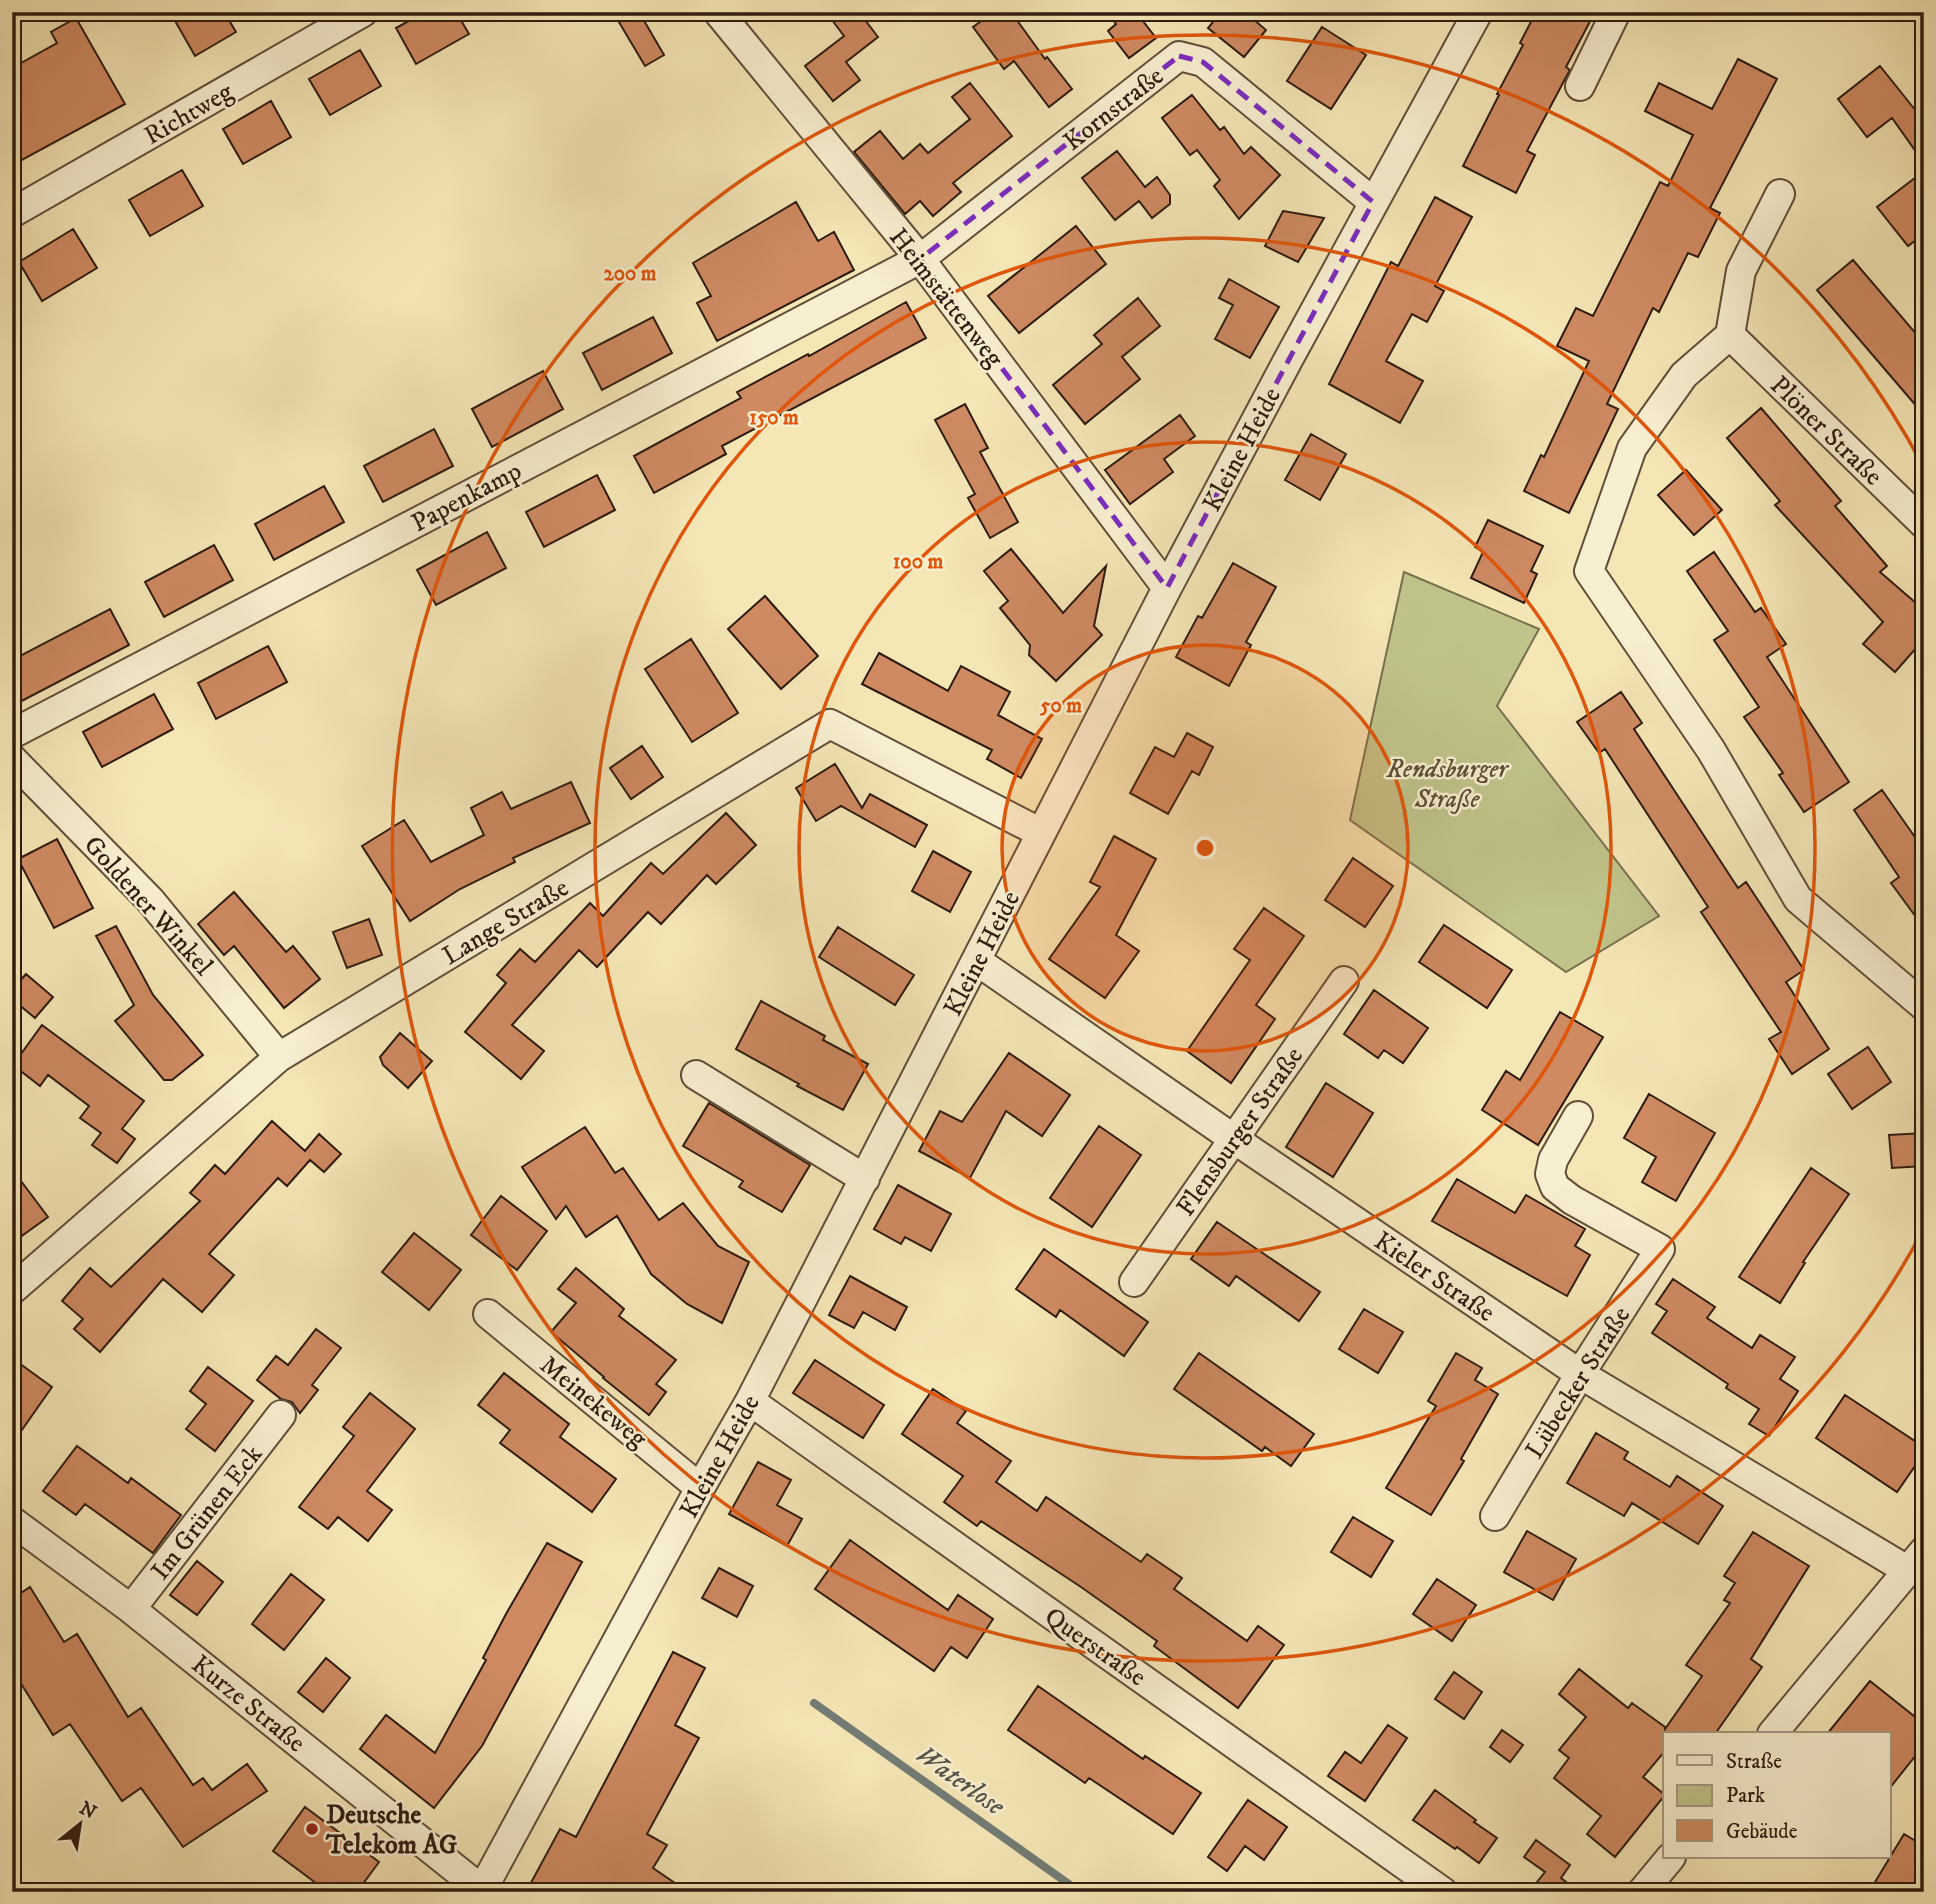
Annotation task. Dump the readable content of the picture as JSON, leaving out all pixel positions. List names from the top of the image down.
{
  "streets": {
    "street": [
      "Kornstraße",
      "Richtweg",
      "Heimstättenweg",
      "Plöner Straße",
      "Kleine Heide",
      "Papenkamp",
      "Goldener Winkel",
      "Lange Straße",
      "Flensburger Straße",
      "Kieler Straße",
      "Lübecker Straße",
      "Meinekeweg",
      "Im Grünen Eck",
      "Querstraße",
      "Kurze Straße"
    ]
  },
  "crossings": [
    ["Kornstraße", "Heimstättenweg"],
    ["Kornstraße", "Kleine Heide"],
    ["Kornstraße", "Papenkamp"],
    ["Heimstättenweg", "Kleine Heide"],
    ["Heimstättenweg", "Papenkamp"],
    ["Kleine Heide", "Lange Straße"],
    ["Kleine Heide", "Kieler Straße"],
    ["Kleine Heide", "Meinekeweg"],
    ["Kleine Heide", "Querstraße"],
    ["Kleine Heide", "Kurze Straße"],
    ["Goldener Winkel", "Lange Straße"],
    ["Flensburger Straße", "Kieler Straße"],
    ["Kieler Straße", "Lübecker Straße"],
    ["Im Grünen Eck", "Kurze Straße"]
  ],
  "water": ["Waterlose"],
  "parks": ["Rendsburger Straße"],
  "places": ["Deutsche Telekom AG"],
  "legend": ["Straße", "Park", "Gebäude"],
  "north": "top right",
  "rings": [
    "200 m",
    "150 m",
    "100 m",
    "50 m"
  ]
}
